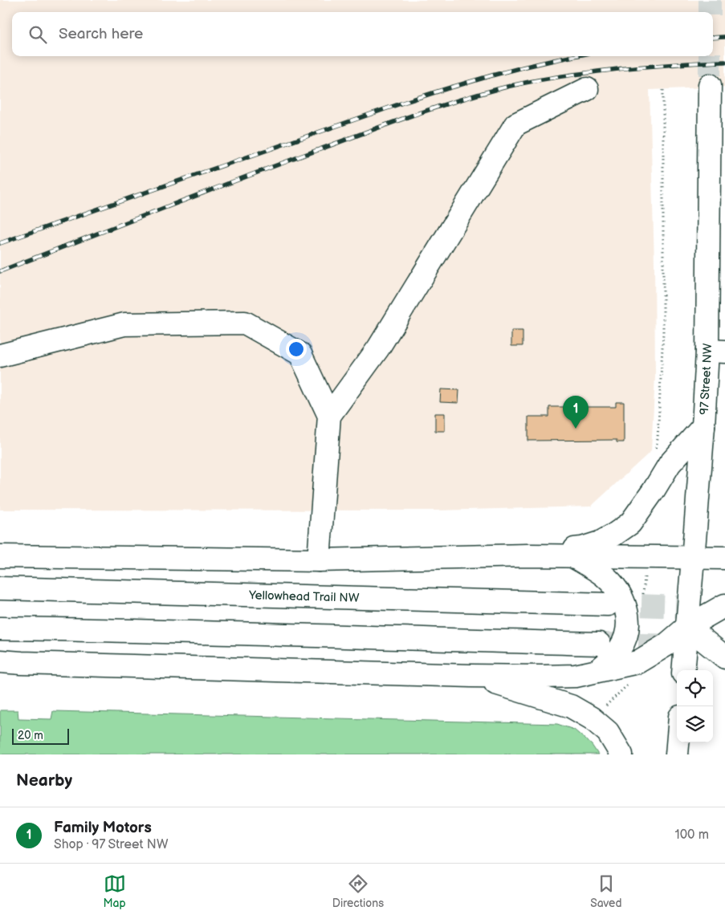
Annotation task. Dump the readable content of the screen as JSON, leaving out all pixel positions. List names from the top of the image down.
{
  "streets": {
    "main road": ["97 Street NW", "Yellowhead Trail NW"]
  },
  "scale_bar": "20 m",
  "page": {
    "search": "Search here",
    "pins": "1",
    "scale": "20 m",
    "heading": "Nearby",
    "list": [
      {
        "mark": "1",
        "name": "Family Motors",
        "note": "Shop · 97 Street NW",
        "value": "100 m"
      }
    ],
    "nav": ["Map", "Directions", "Saved"]
  }
}
